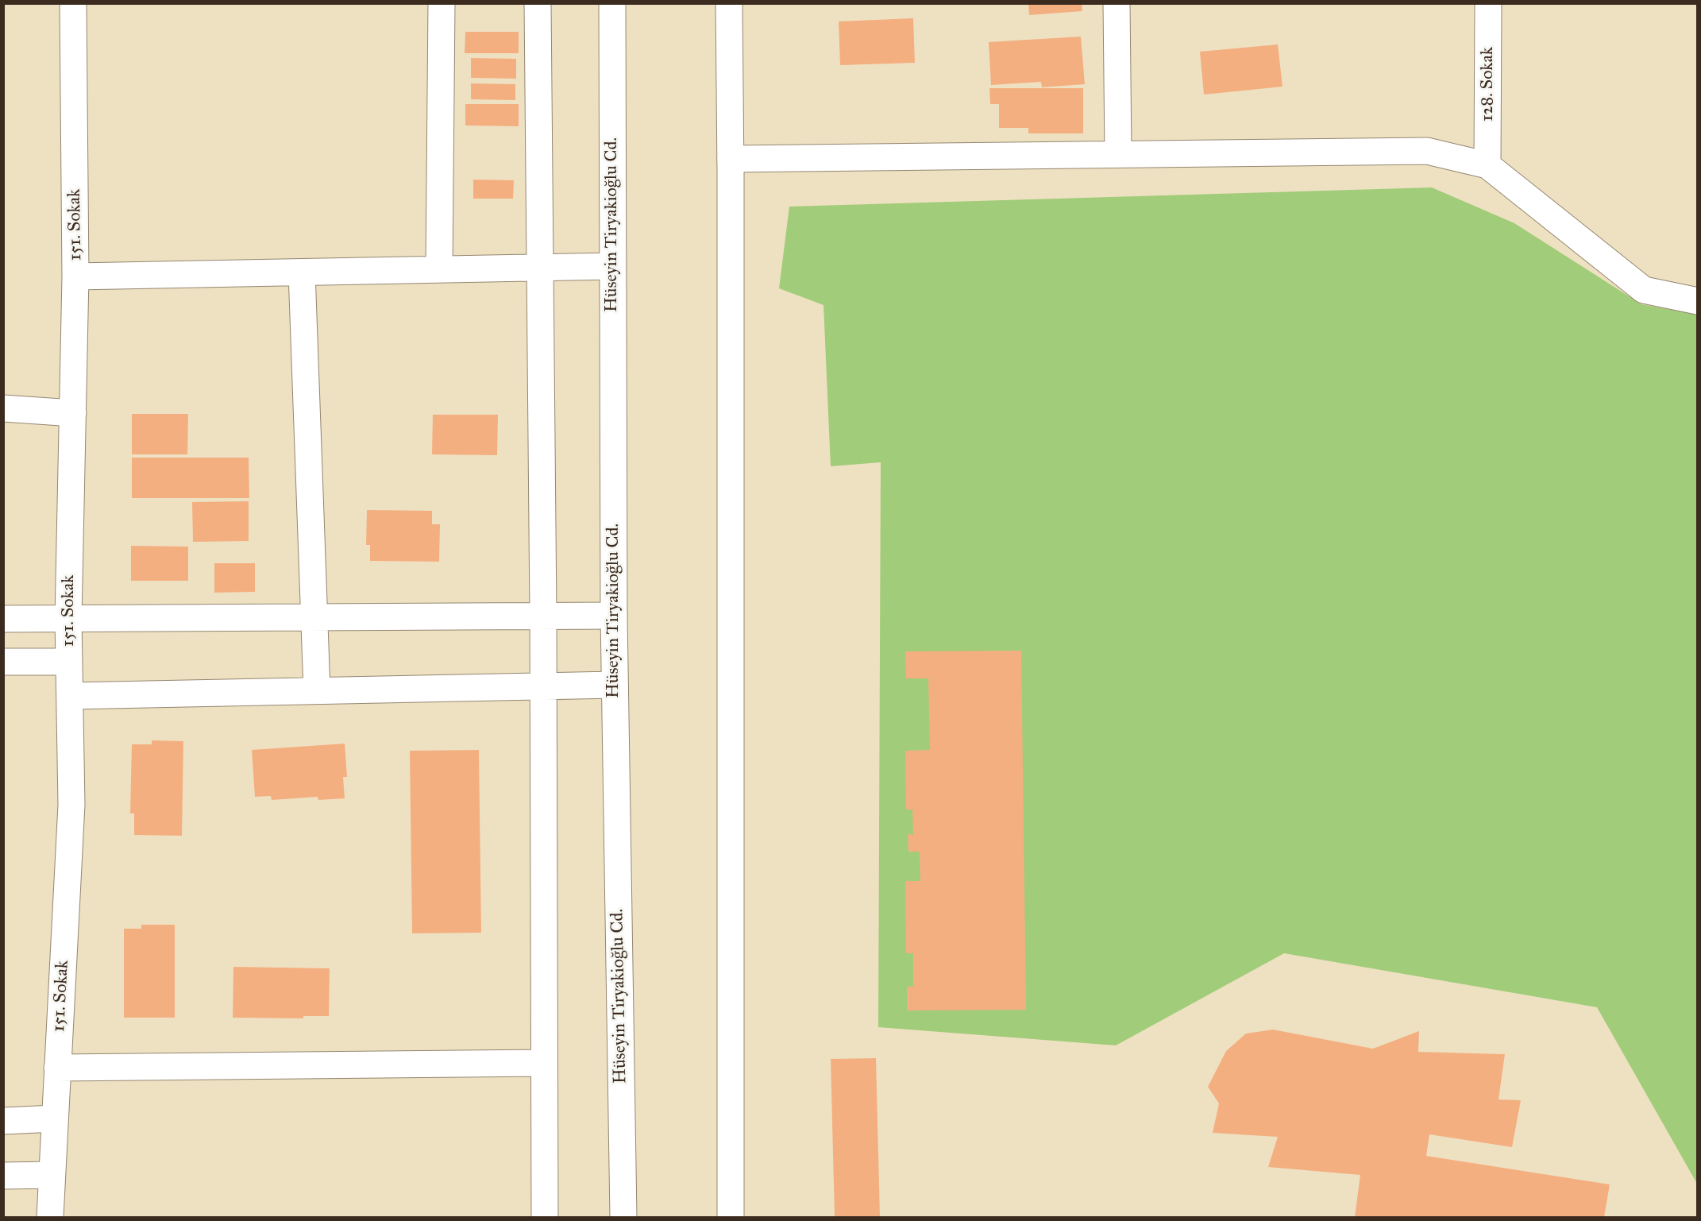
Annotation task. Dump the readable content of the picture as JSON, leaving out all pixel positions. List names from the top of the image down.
{
  "streets": {
    "street": ["128. Sokak", "151. Sokak", "Hüseyin Tiryakioğlu Cd."]
  }
}
